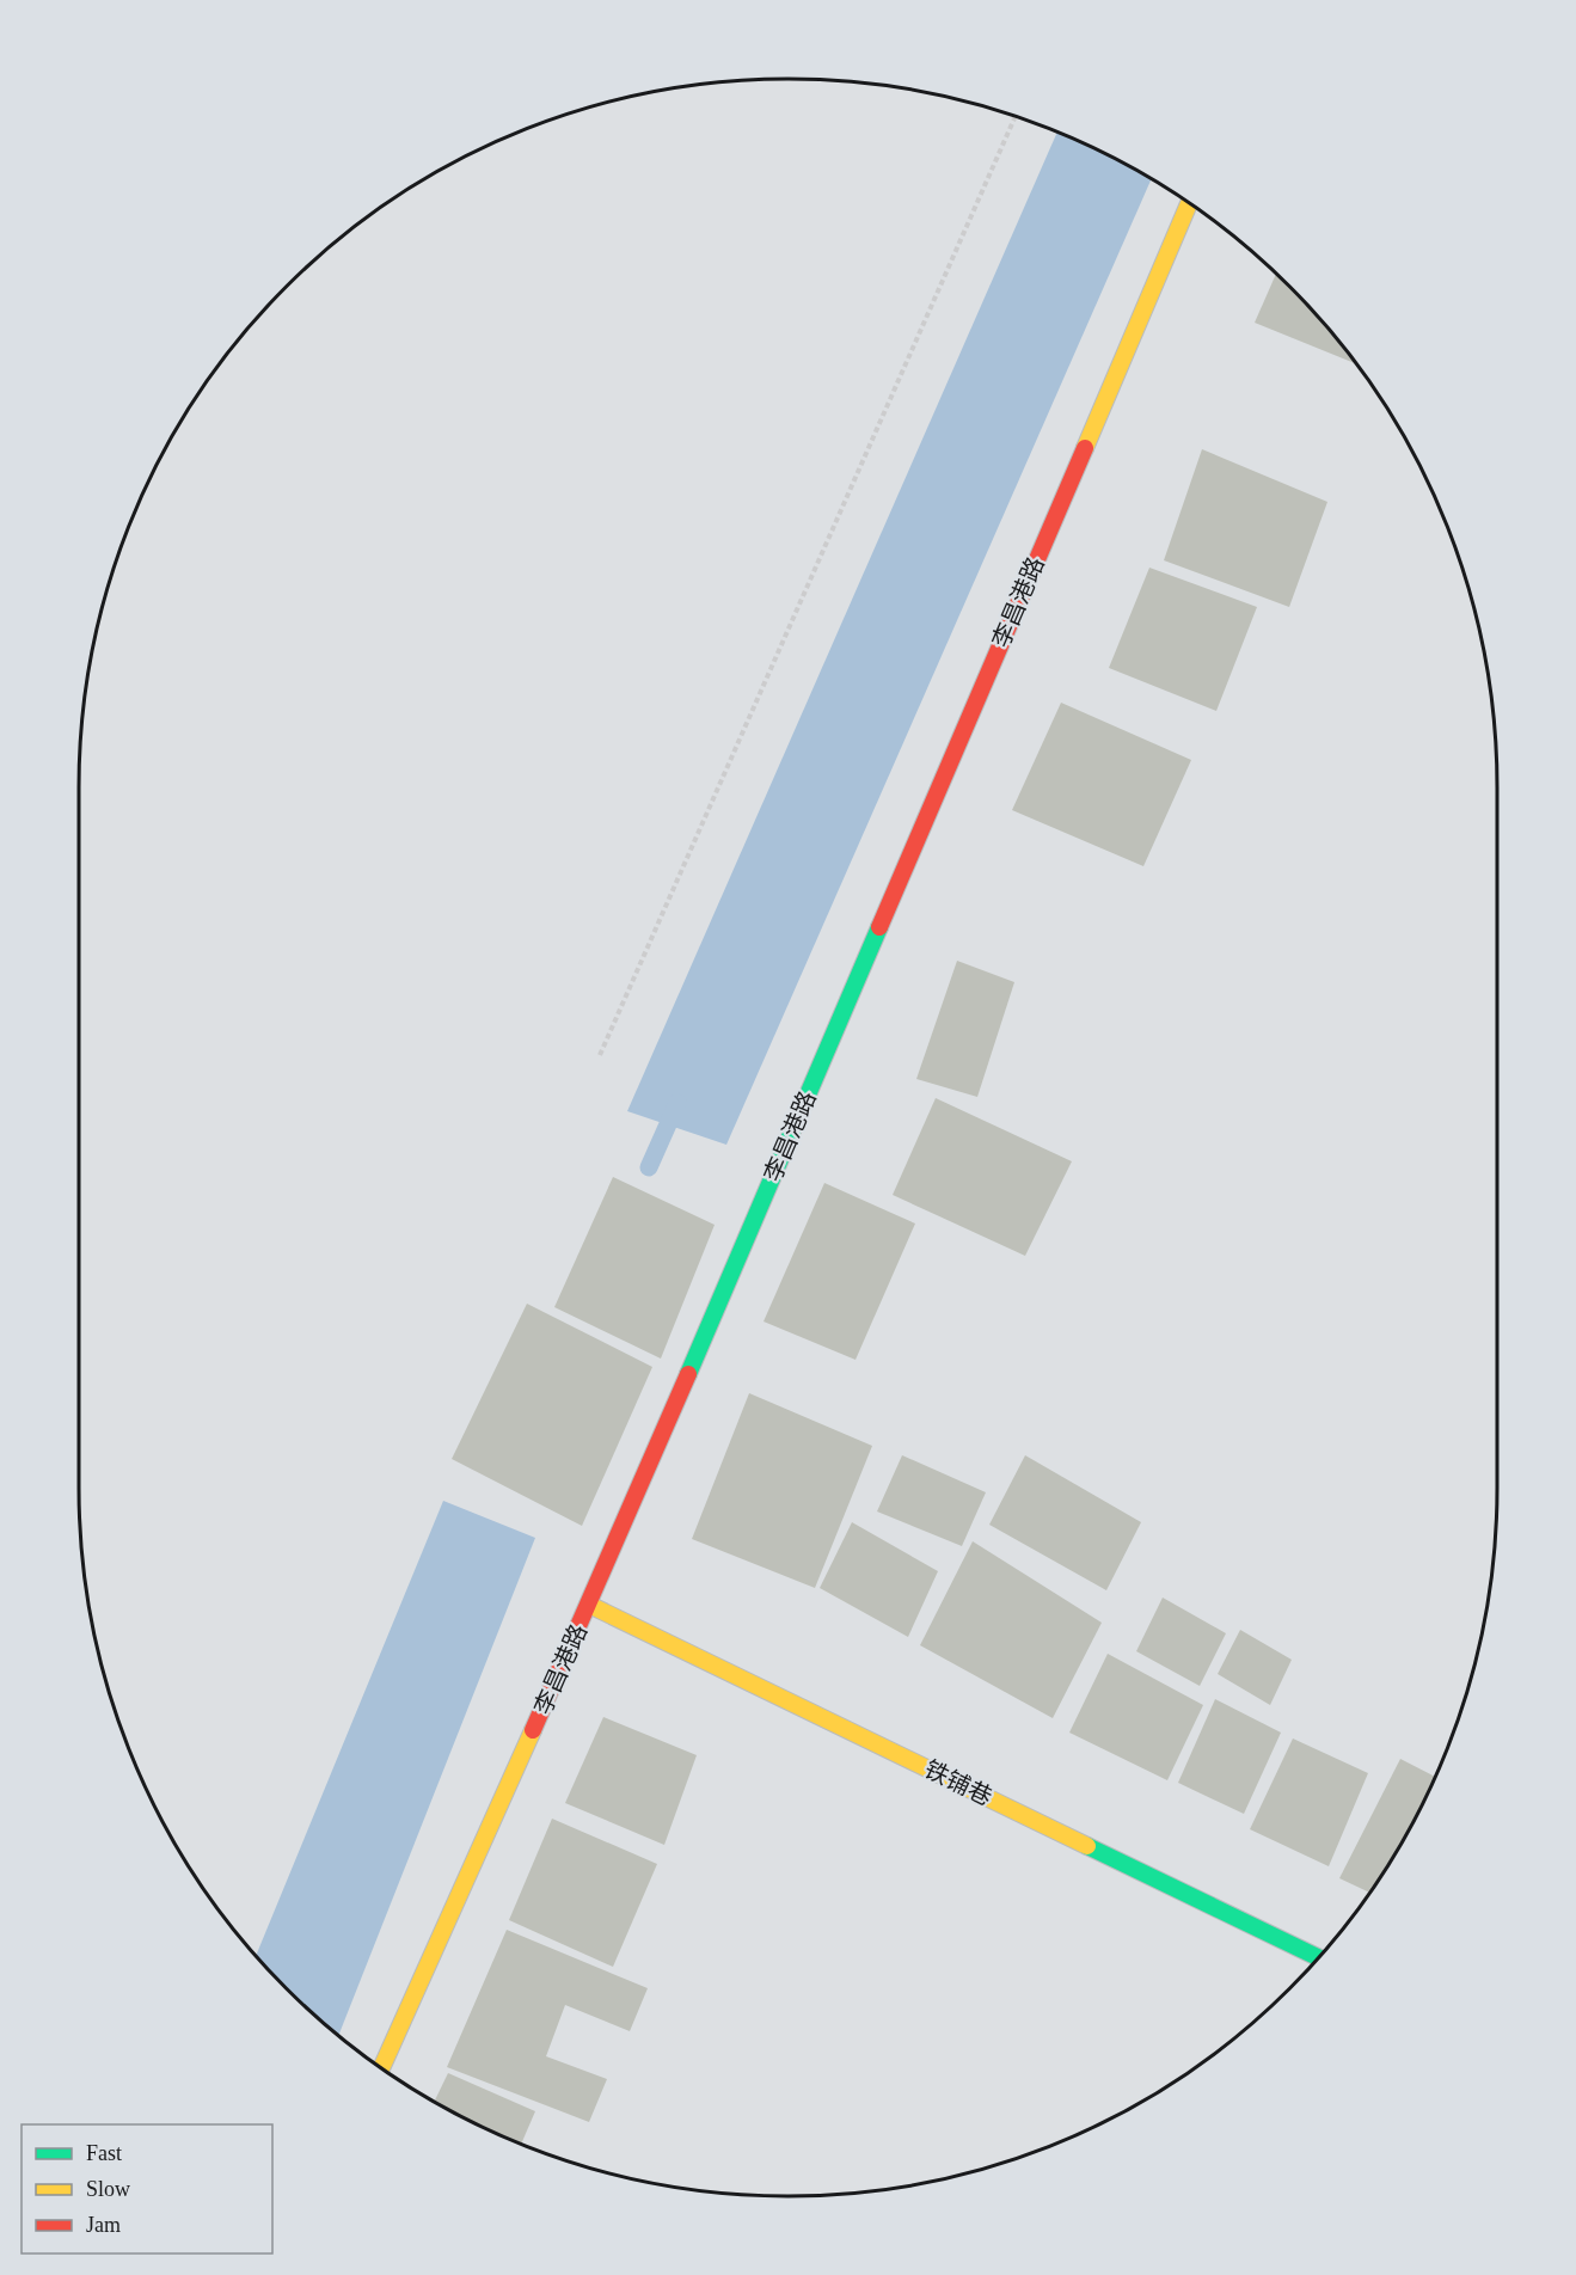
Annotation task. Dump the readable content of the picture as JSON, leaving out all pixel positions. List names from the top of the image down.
{
  "streets": {
    "street": ["李昌港路", "铁铺巷"]
  },
  "crossings": [
    ["李昌港路", "铁铺巷"]
  ],
  "legend": ["Fast", "Slow", "Jam"]
}
